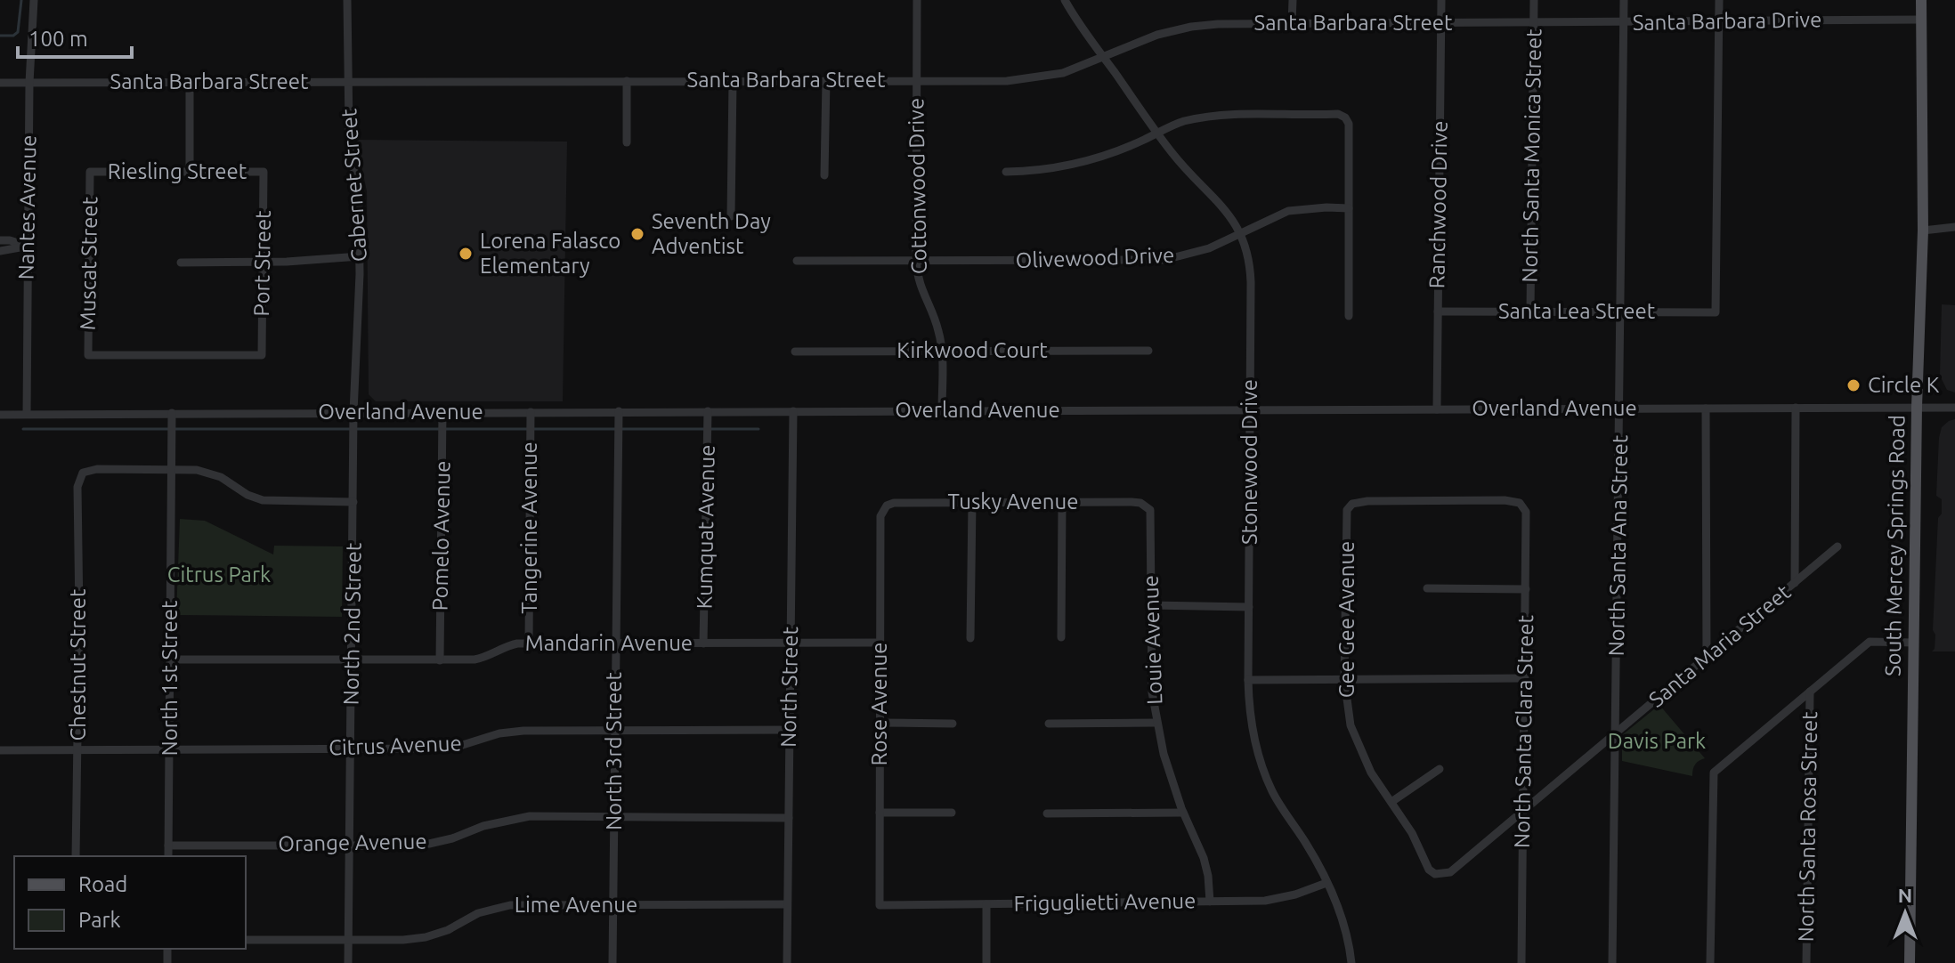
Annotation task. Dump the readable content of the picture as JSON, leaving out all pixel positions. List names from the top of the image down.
{
  "streets": {
    "main road": ["South Mercey Springs Road"],
    "street": [
      "Santa Barbara Drive",
      "Santa Barbara Street",
      "North Santa Monica Street",
      "Riesling Street",
      "Cabernet Street",
      "Cottonwood Drive",
      "Ranchwood Drive",
      "Nantes Avenue",
      "Olivewood Drive",
      "Muscat Street",
      "Port Street",
      "Santa Lea Street",
      "Kirkwood Court",
      "Overland Avenue",
      "Stonewood Drive",
      "Tusky Avenue",
      "Kumquat Avenue",
      "Tangerine Avenue",
      "Pomelo Avenue",
      "North Santa Ana Street",
      "Gee Gee Avenue",
      "North 2nd Street",
      "Louie Avenue",
      "Mandarin Avenue",
      "Santa Maria Street",
      "Chestnut Street",
      "North 1st Street",
      "North Street",
      "Rose Avenue",
      "North Santa Clara Street",
      "Citrus Avenue",
      "North 3rd Street",
      "North Santa Rosa Street",
      "Orange Avenue",
      "Friguglietti Avenue",
      "Lime Avenue"
    ]
  },
  "crossings": [
    ["Santa Barbara Drive", "Santa Barbara Street"],
    ["Santa Barbara Drive", "North Santa Monica Street"],
    ["Santa Barbara Drive", "Santa Lea Street"],
    ["Santa Barbara Drive", "North Santa Ana Street"],
    ["Santa Barbara Drive", "South Mercey Springs Road"],
    ["Santa Barbara Street", "North Santa Monica Street"],
    ["Santa Barbara Street", "Cabernet Street"],
    ["Santa Barbara Street", "Cottonwood Drive"],
    ["Santa Barbara Street", "Ranchwood Drive"],
    ["Santa Barbara Street", "Nantes Avenue"],
    ["Santa Barbara Street", "Stonewood Drive"],
    ["North Santa Monica Street", "Santa Lea Street"],
    ["Riesling Street", "Muscat Street"],
    ["Riesling Street", "Port Street"],
    ["Cabernet Street", "Overland Avenue"],
    ["Cabernet Street", "North 2nd Street"],
    ["Cottonwood Drive", "Olivewood Drive"],
    ["Cottonwood Drive", "Kirkwood Court"],
    ["Cottonwood Drive", "Overland Avenue"],
    ["Ranchwood Drive", "Santa Lea Street"],
    ["Ranchwood Drive", "Overland Avenue"],
    ["Nantes Avenue", "Overland Avenue"],
    ["Olivewood Drive", "Stonewood Drive"],
    ["Muscat Street", "Port Street"],
    ["Santa Lea Street", "North Santa Ana Street"],
    ["Overland Avenue", "Stonewood Drive"],
    ["Overland Avenue", "Kumquat Avenue"],
    ["Overland Avenue", "Tangerine Avenue"],
    ["Overland Avenue", "Pomelo Avenue"],
    ["Overland Avenue", "North Santa Ana Street"],
    ["Overland Avenue", "South Mercey Springs Road"],
    ["Overland Avenue", "North 2nd Street"],
    ["Overland Avenue", "North 1st Street"],
    ["Overland Avenue", "North Street"],
    ["Overland Avenue", "North 3rd Street"],
    ["Stonewood Drive", "Friguglietti Avenue"],
    ["Tusky Avenue", "Louie Avenue"],
    ["Tusky Avenue", "Rose Avenue"],
    ["Kumquat Avenue", "Mandarin Avenue"],
    ["Tangerine Avenue", "Mandarin Avenue"],
    ["Pomelo Avenue", "Mandarin Avenue"],
    ["North Santa Ana Street", "Santa Maria Street"],
    ["Gee Gee Avenue", "Santa Maria Street"],
    ["Gee Gee Avenue", "North Santa Clara Street"],
    ["North 2nd Street", "Mandarin Avenue"],
    ["North 2nd Street", "Citrus Avenue"],
    ["North 2nd Street", "Orange Avenue"],
    ["North 2nd Street", "Lime Avenue"],
    ["Louie Avenue", "Friguglietti Avenue"],
    ["Mandarin Avenue", "North 1st Street"],
    ["Mandarin Avenue", "North Street"],
    ["Mandarin Avenue", "Rose Avenue"],
    ["Mandarin Avenue", "North 3rd Street"],
    ["Santa Maria Street", "North Santa Clara Street"],
    ["Chestnut Street", "North 1st Street"],
    ["Chestnut Street", "Citrus Avenue"],
    ["North 1st Street", "Citrus Avenue"],
    ["North 1st Street", "Orange Avenue"],
    ["North Street", "Citrus Avenue"],
    ["North Street", "Orange Avenue"],
    ["North Street", "Lime Avenue"],
    ["Rose Avenue", "Friguglietti Avenue"],
    ["Citrus Avenue", "North 3rd Street"],
    ["North 3rd Street", "Orange Avenue"],
    ["North 3rd Street", "Lime Avenue"]
  ],
  "parks": ["Citrus Park", "Davis Park"],
  "places": ["Seventh Day Adventist", "Lorena Falasco Elementary", "Circle K"],
  "legend": ["Road", "Park"],
  "scale_bar": "100 m",
  "north": "top"
}
